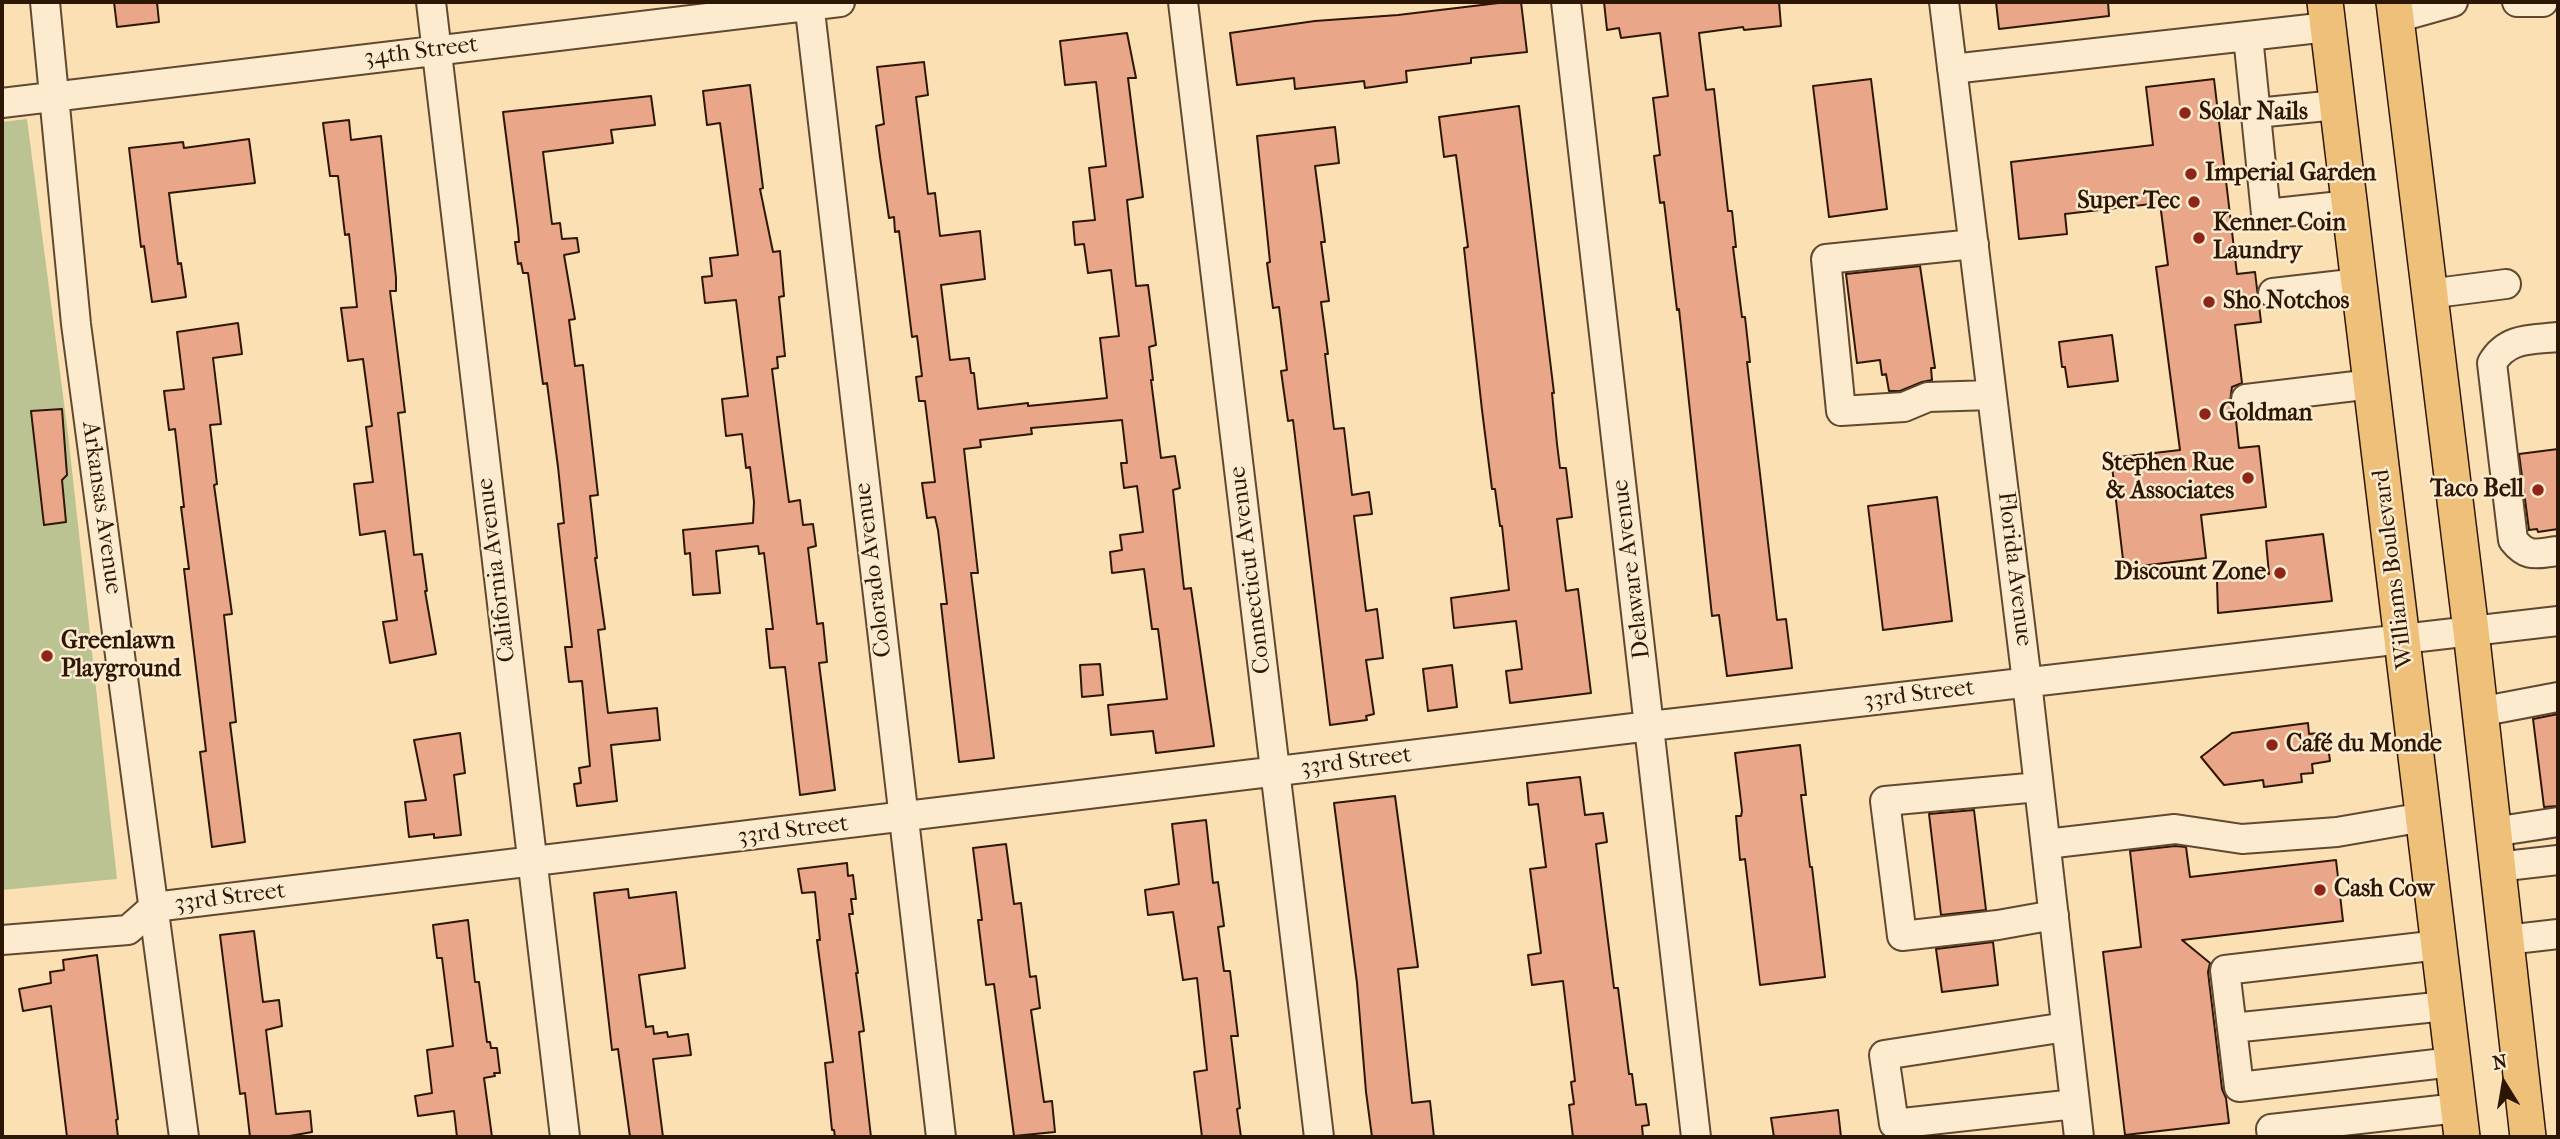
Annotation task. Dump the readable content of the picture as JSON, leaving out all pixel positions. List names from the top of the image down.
{
  "streets": {
    "main road": ["Williams Boulevard"],
    "street": [
      "34th Street",
      "Arkansas Avenue",
      "Delaware Avenue",
      "Florida Avenue",
      "California Avenue",
      "Colorado Avenue",
      "Connecticut Avenue",
      "33rd Street"
    ]
  },
  "crossings": [
    ["34th Street", "Arkansas Avenue"],
    ["34th Street", "California Avenue"],
    ["34th Street", "Colorado Avenue"],
    ["Arkansas Avenue", "33rd Street"],
    ["Delaware Avenue", "33rd Street"],
    ["Florida Avenue", "33rd Street"],
    ["Williams Boulevard", "33rd Street"],
    ["California Avenue", "33rd Street"],
    ["Colorado Avenue", "33rd Street"],
    ["Connecticut Avenue", "33rd Street"]
  ],
  "places": [
    "Solar Nails",
    "Imperial Garden",
    "Super Tec",
    "Kenner Coin Laundry",
    "Sho Notchos",
    "Goldman",
    "Stephen Rue & Associates",
    "Taco Bell",
    "Discount Zone",
    "Greenlawn Playground",
    "Café du Monde",
    "Cash Cow"
  ],
  "north": "top"
}
